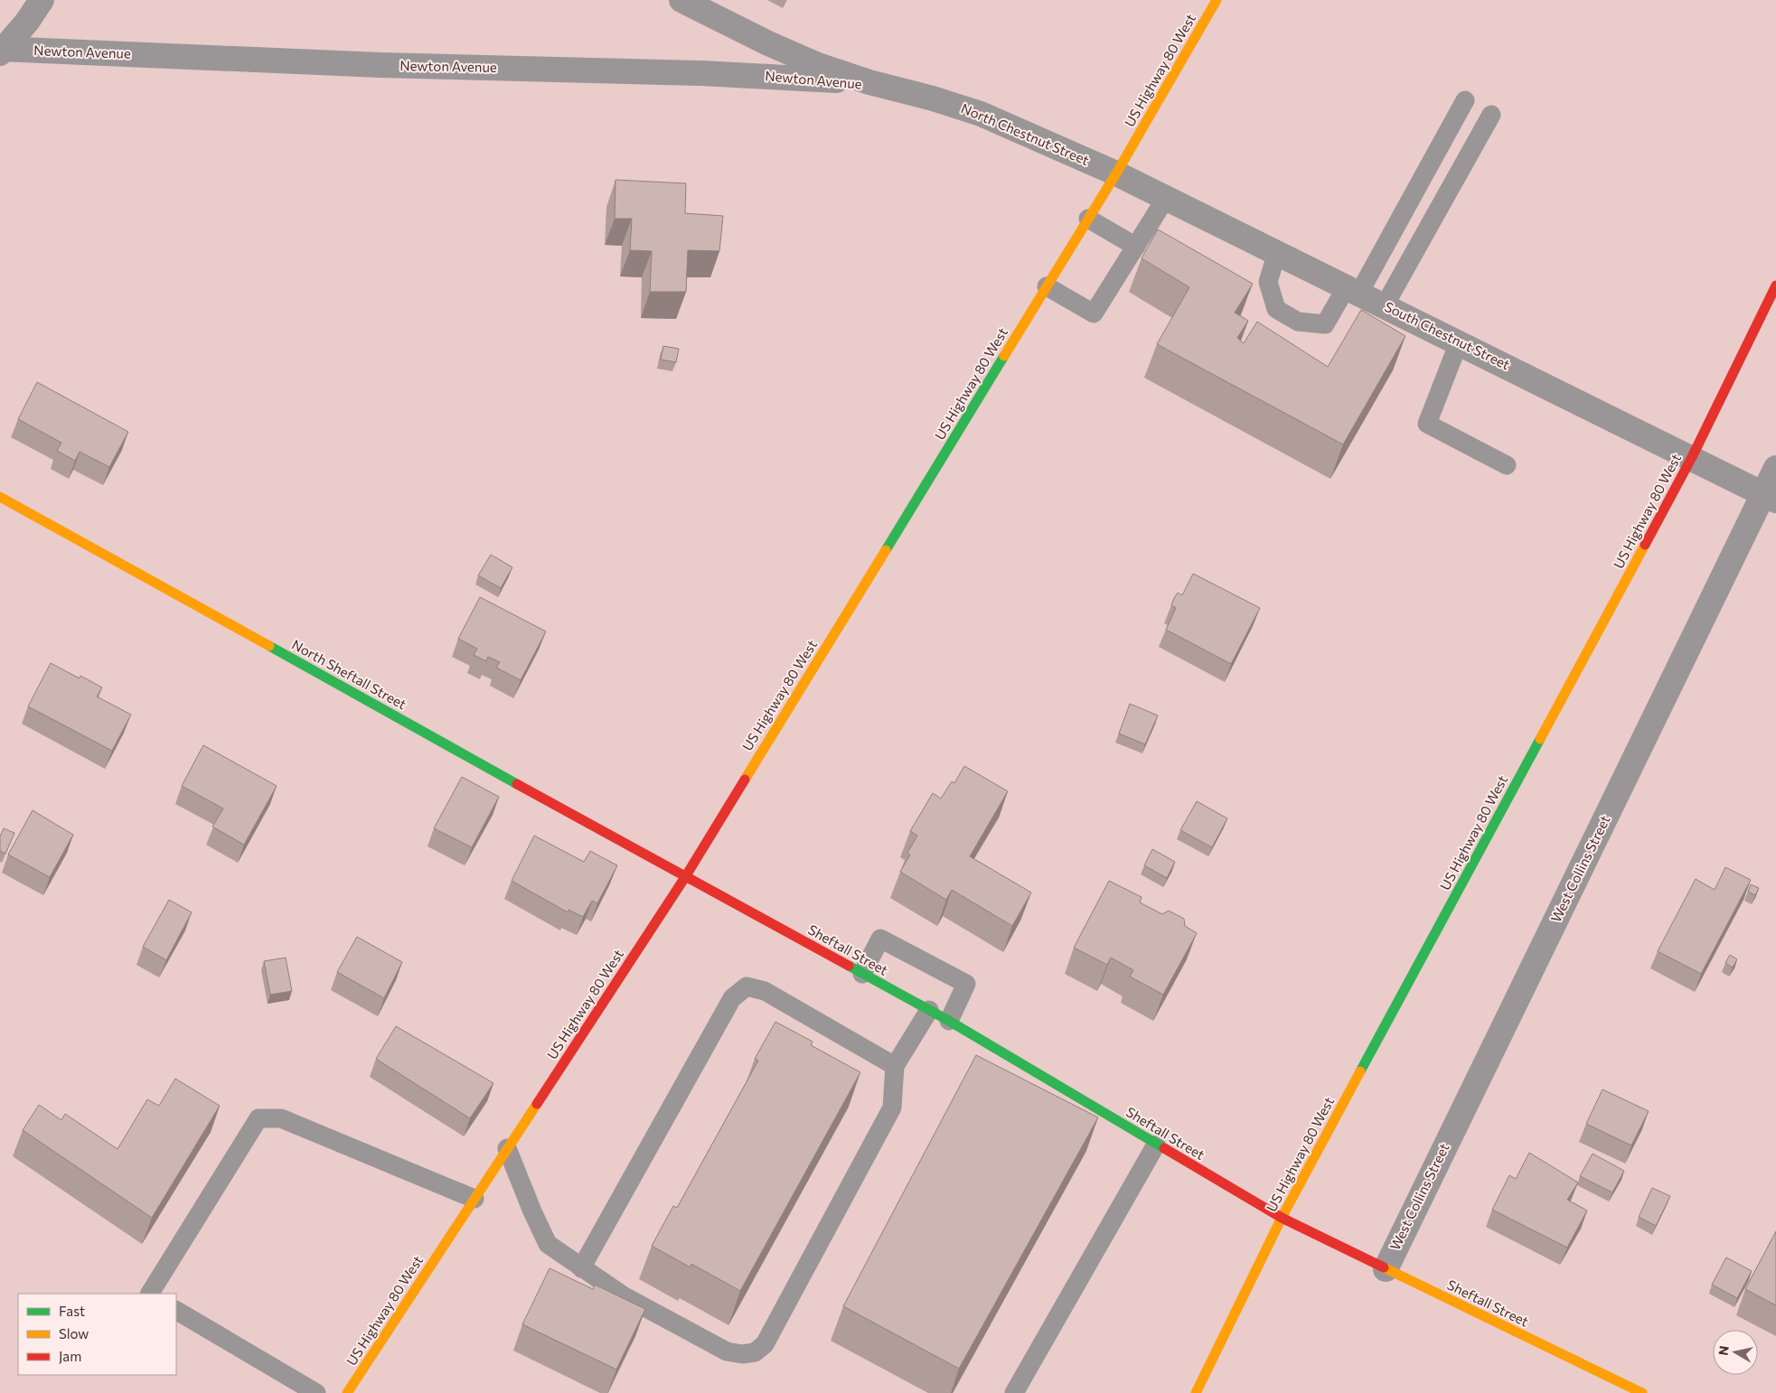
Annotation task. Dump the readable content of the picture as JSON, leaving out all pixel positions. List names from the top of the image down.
{
  "streets": {
    "main road": ["US Highway 80 West", "North Sheftall Street", "Sheftall Street"],
    "street": [
      "Newton Avenue",
      "North Chestnut Street",
      "South Chestnut Street",
      "West Collins Street"
    ]
  },
  "crossings": [
    ["Newton Avenue", "North Chestnut Street"],
    ["US Highway 80 West", "North Chestnut Street"],
    ["US Highway 80 West", "South Chestnut Street"],
    ["US Highway 80 West", "North Sheftall Street"],
    ["US Highway 80 West", "Sheftall Street"],
    ["North Chestnut Street", "South Chestnut Street"],
    ["South Chestnut Street", "West Collins Street"],
    ["North Sheftall Street", "Sheftall Street"],
    ["West Collins Street", "Sheftall Street"]
  ],
  "legend": ["Fast", "Slow", "Jam"],
  "north": "left"
}
